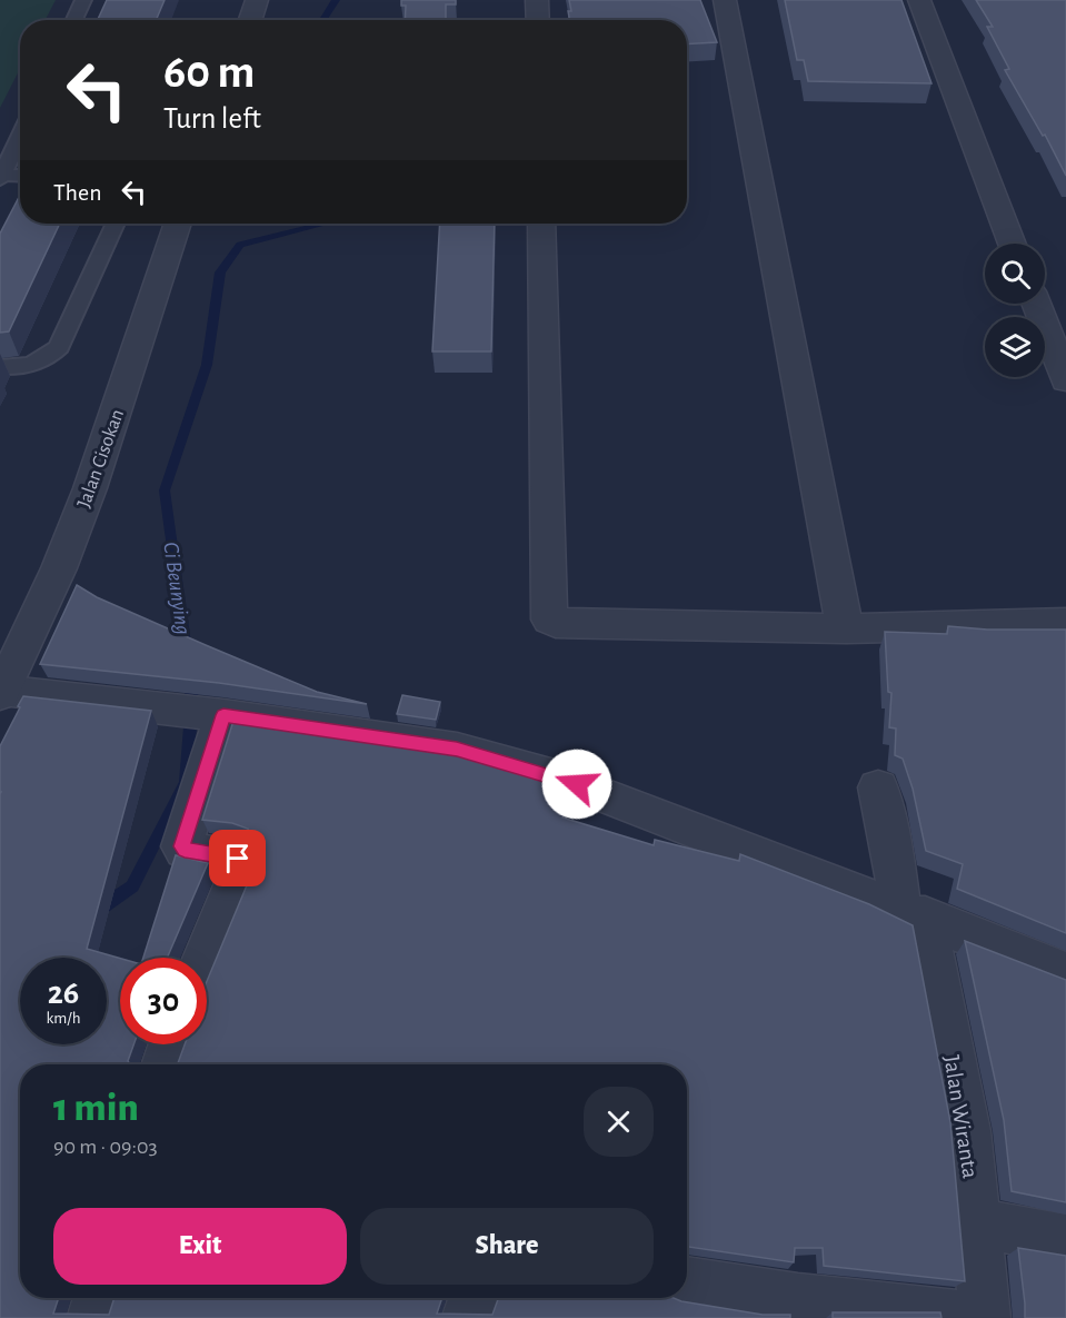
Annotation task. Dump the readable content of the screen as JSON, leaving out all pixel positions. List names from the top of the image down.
{
  "streets": {
    "street": ["Jalan Cisokan", "Jalan Wiranta"]
  },
  "water": ["Ci Beunying"],
  "page": {
    "turn": ["60 m", "Turn left"],
    "then": "Then",
    "speed": "26 km/h",
    "limit": "30",
    "heading": ["1 min", "90 m · 09:03"],
    "buttons": ["Exit", "Share"]
  }
}
